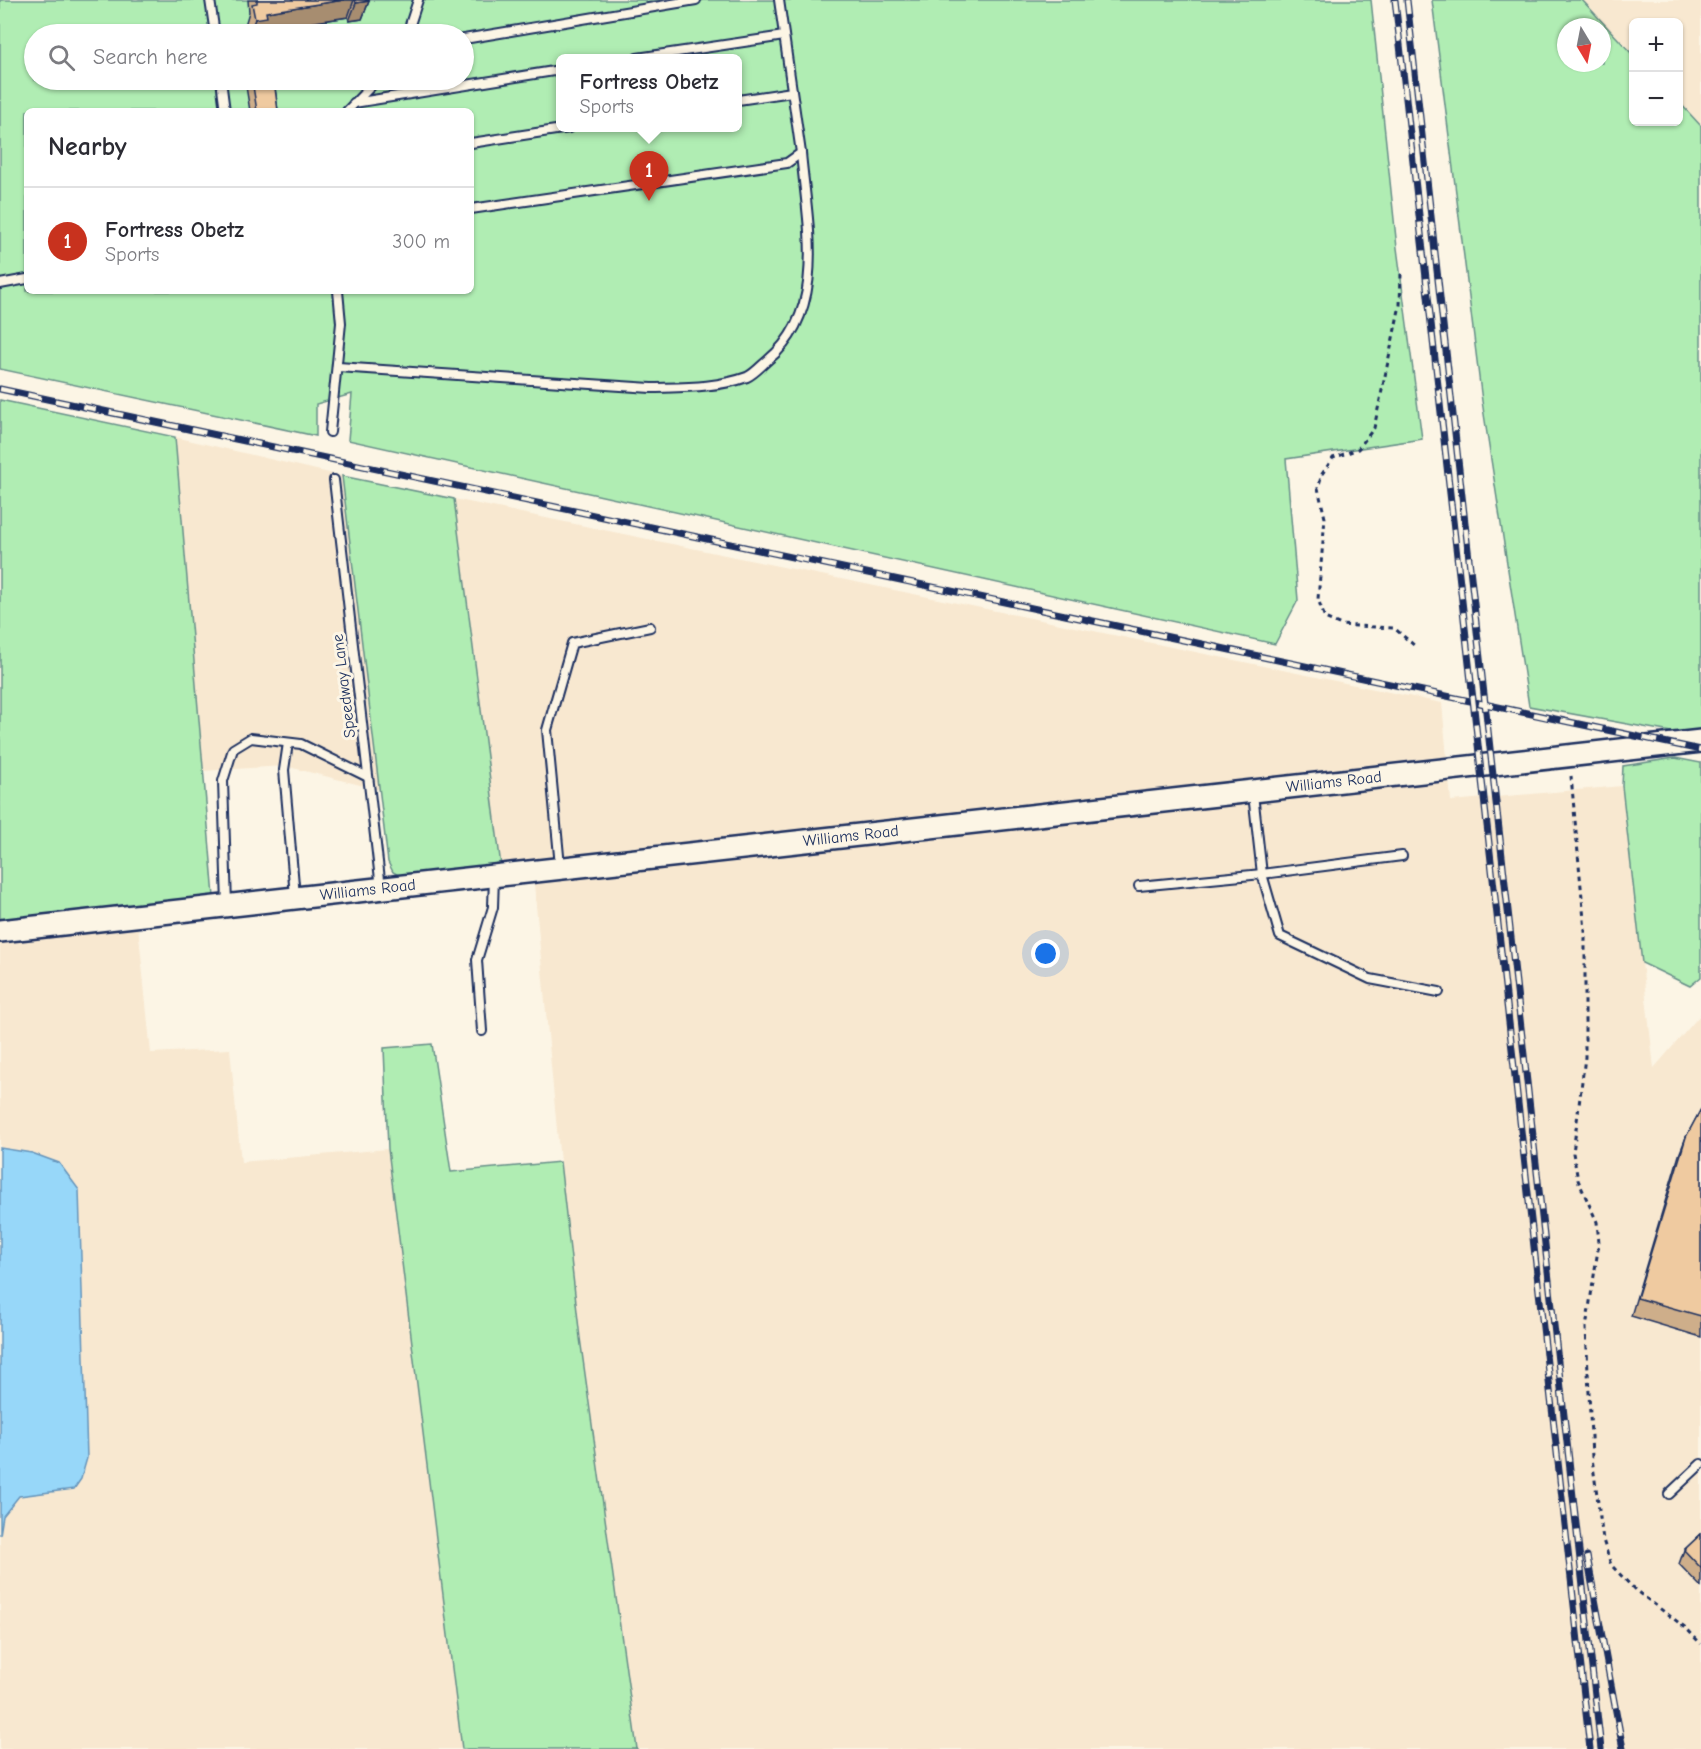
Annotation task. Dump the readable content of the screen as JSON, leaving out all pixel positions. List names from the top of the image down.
{
  "streets": {
    "main road": ["Williams Road"],
    "lane": ["Speedway Lane"]
  },
  "crossings": [
    ["Speedway Lane", "Williams Road"]
  ],
  "north": "bottom",
  "page": {
    "map_buttons": ["+", "−"],
    "search": "Search here",
    "popup": ["Fortress Obetz", "Sports"],
    "heading": "Nearby",
    "pins": "1",
    "list": [
      {
        "mark": "1",
        "name": "Fortress Obetz",
        "note": "Sports",
        "value": "300 m"
      }
    ]
  }
}
